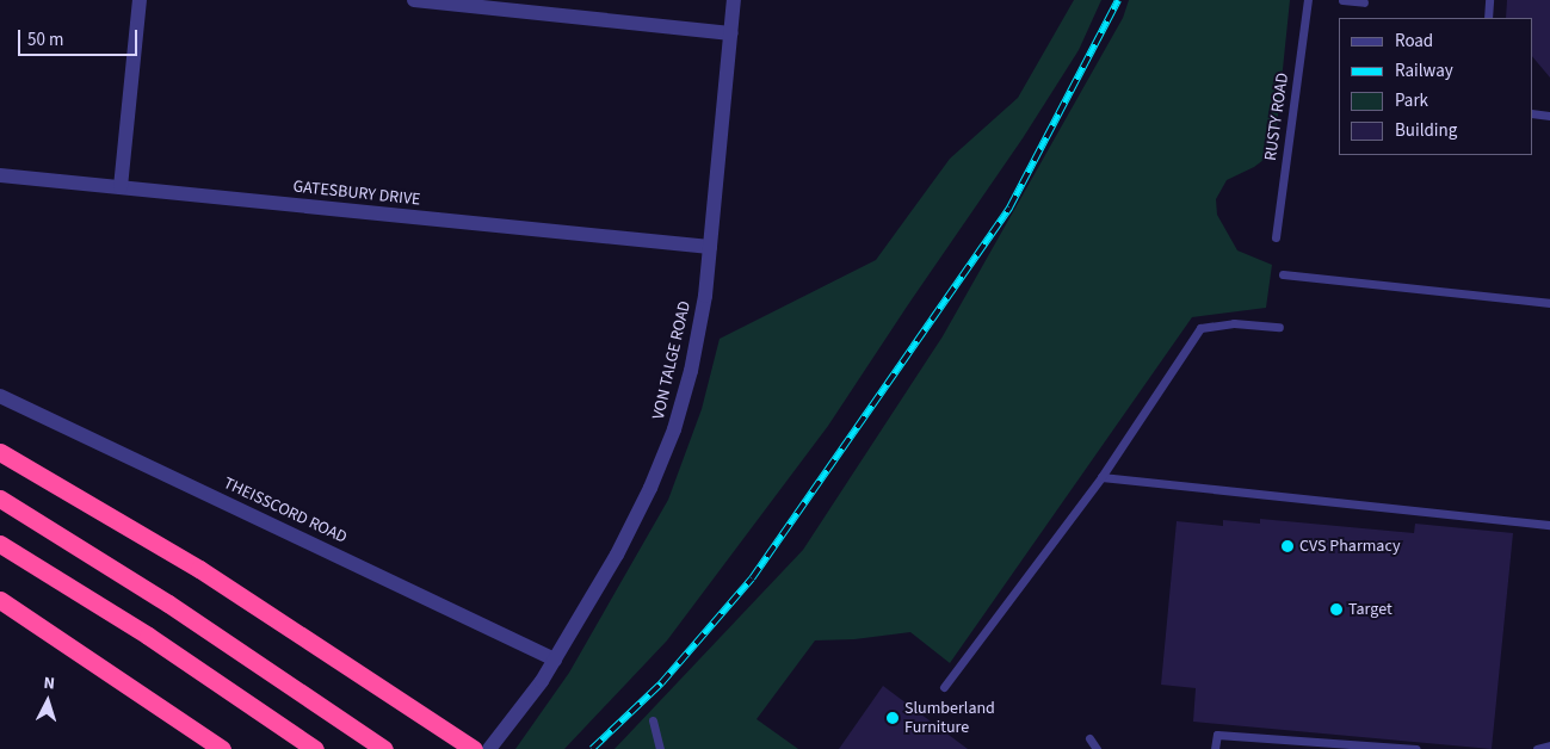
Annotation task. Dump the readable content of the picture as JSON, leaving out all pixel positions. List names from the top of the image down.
{
  "streets": {
    "street": ["GATESBURY DRIVE", "VON TALGE ROAD", "THEISSCORD ROAD"],
    "lane": ["RUSTY ROAD"]
  },
  "crossings": [
    ["GATESBURY DRIVE", "VON TALGE ROAD"],
    ["VON TALGE ROAD", "THEISSCORD ROAD"]
  ],
  "places": ["CVS Pharmacy", "Target", "Slumberland Furniture"],
  "legend": [
    "Road",
    "Railway",
    "Park",
    "Building"
  ],
  "scale_bar": "50 m",
  "north": "top"
}
